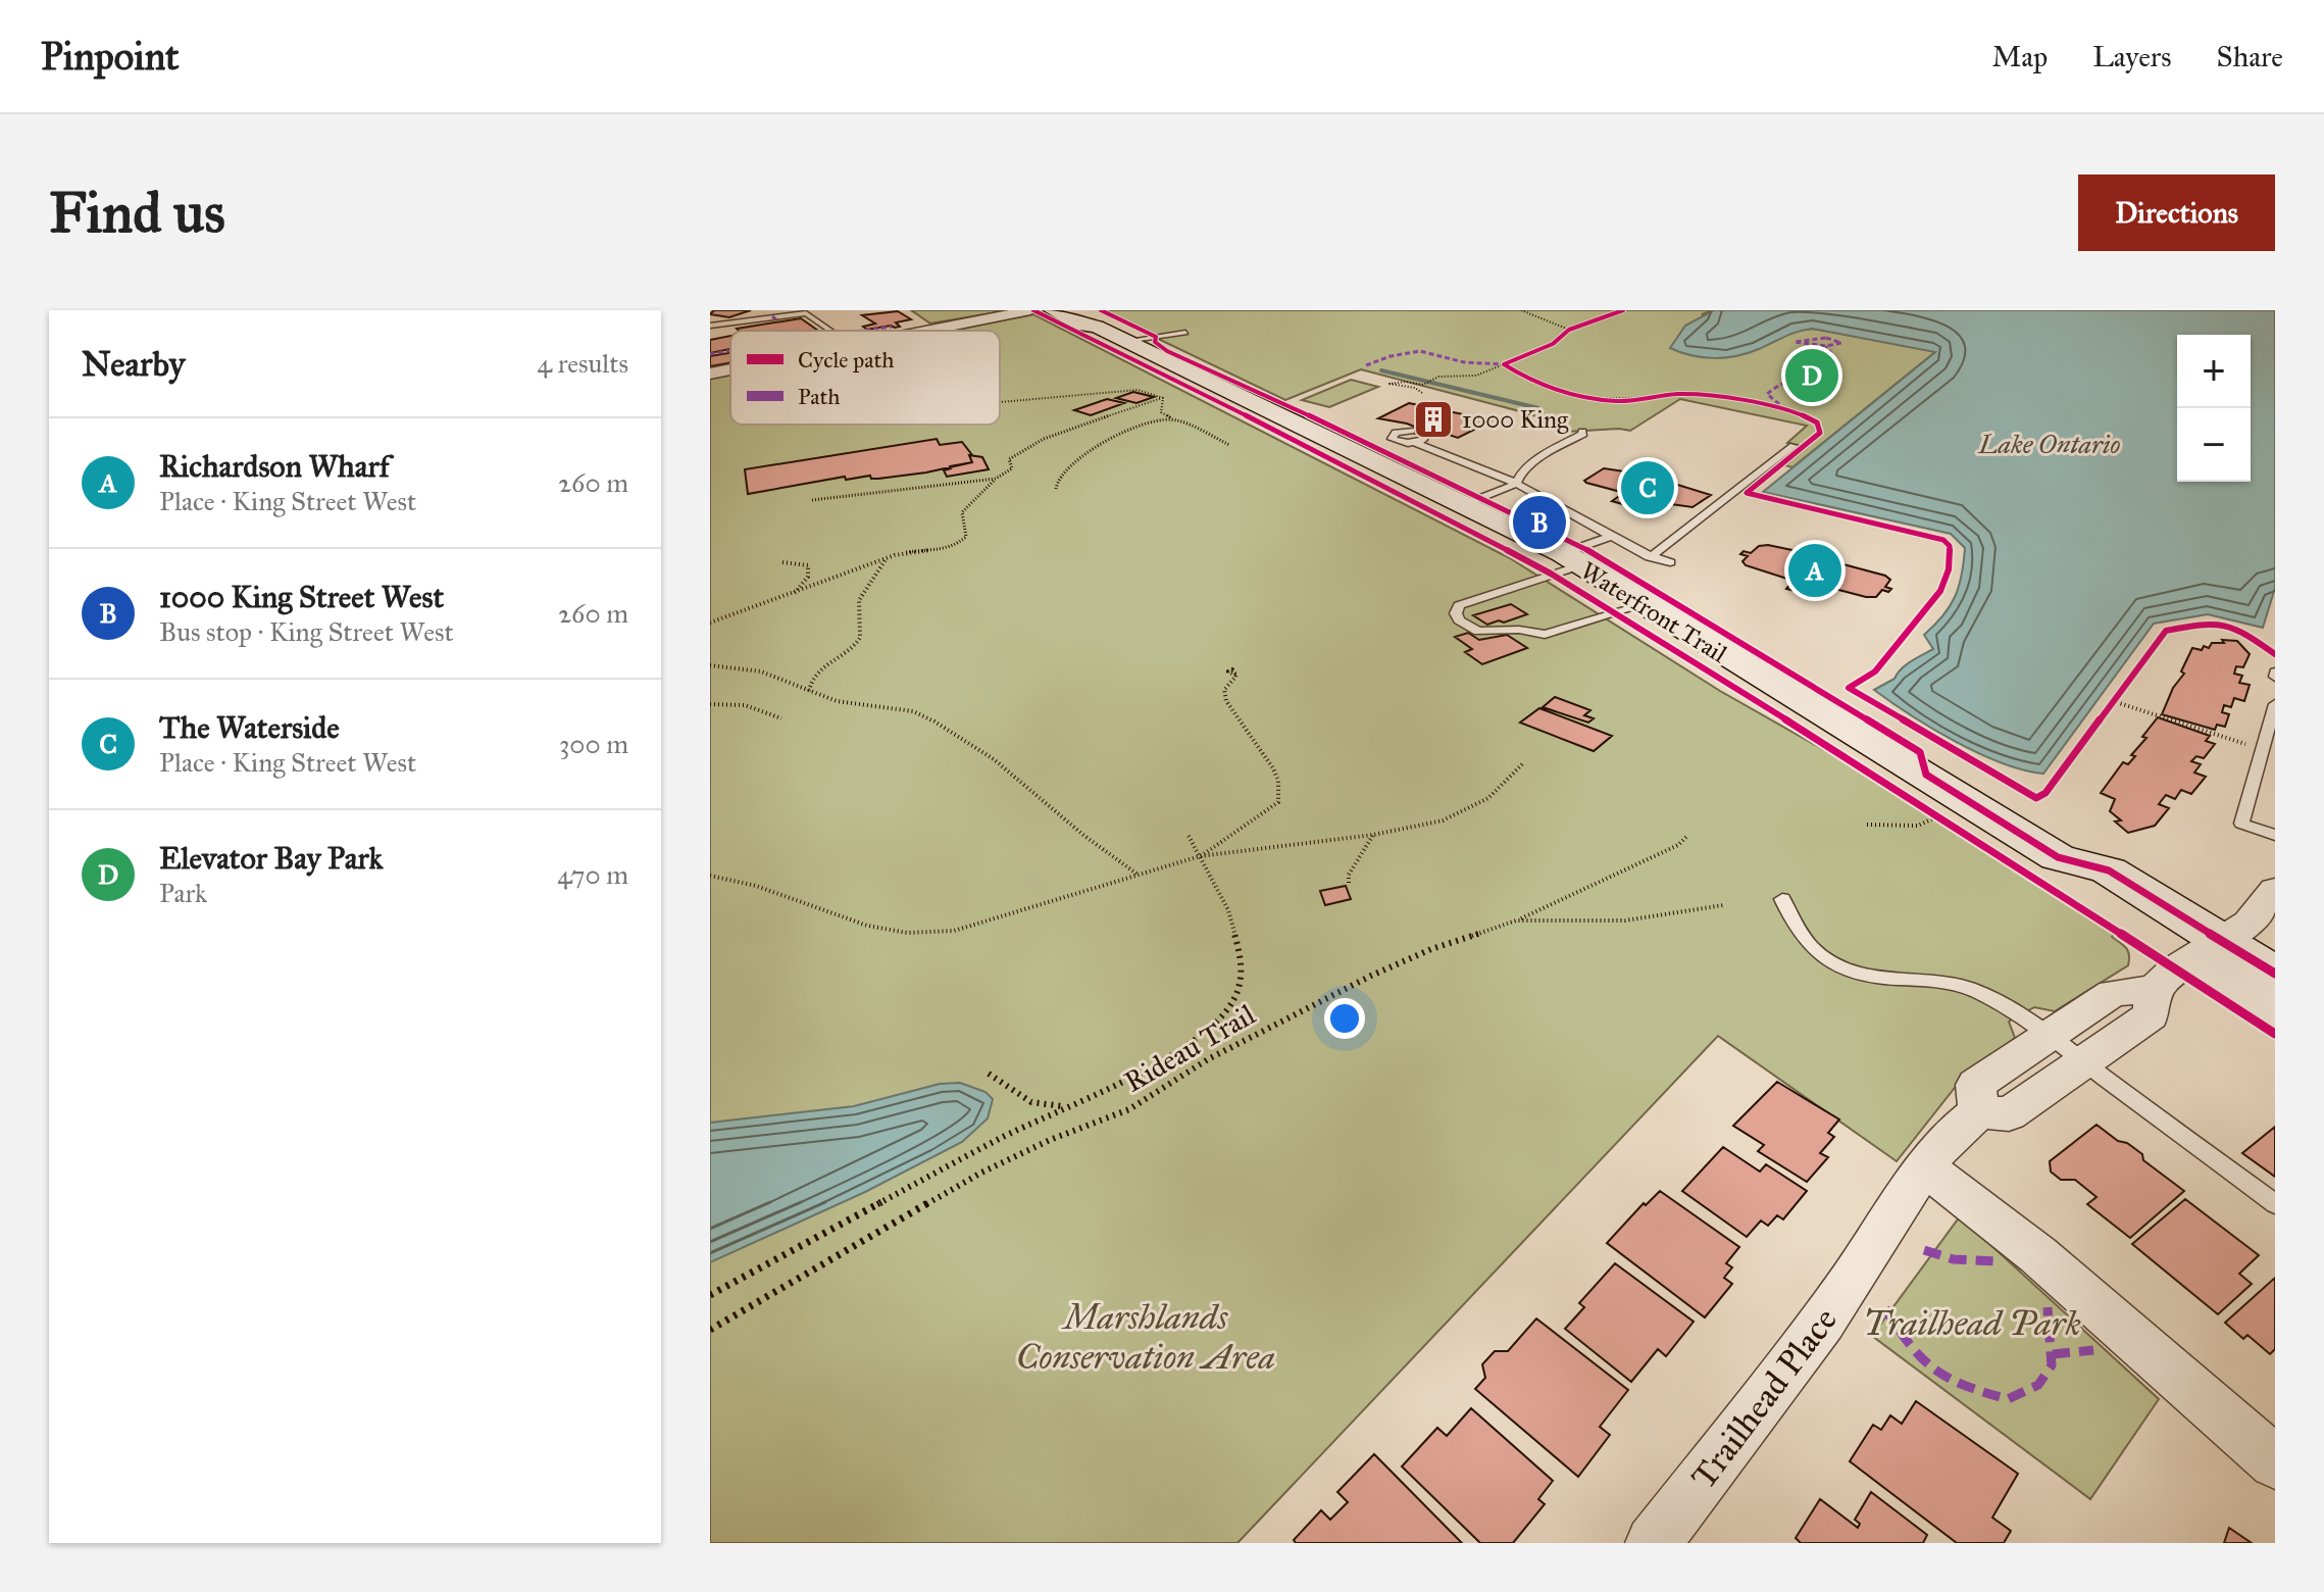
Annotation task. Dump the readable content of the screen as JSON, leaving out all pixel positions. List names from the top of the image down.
{
  "streets": {
    "street": ["Trailhead Place"],
    "path": ["Rideau Trail"],
    "cycle path": ["Waterfront Trail"]
  },
  "water": ["Lake Ontario"],
  "parks": ["Marshlands Conservation Area", "Trailhead Park"],
  "places": {
    "building": ["1000 King"]
  },
  "legend": ["Cycle path", "Path"],
  "page": {
    "header": "Pinpoint",
    "nav": ["Map", "Layers", "Share"],
    "buttons": "Directions",
    "title": "Find us",
    "heading": ["Nearby", "4 results"],
    "map_buttons": ["+", "−"],
    "pins": [
      "D",
      "C",
      "B",
      "A"
    ],
    "list": [
      {
        "mark": "A",
        "name": "Richardson Wharf",
        "note": "Place · King Street West",
        "value": "260 m"
      },
      {
        "mark": "B",
        "name": "1000 King Street West",
        "note": "Bus stop · King Street West",
        "value": "260 m"
      },
      {
        "mark": "C",
        "name": "The Waterside",
        "note": "Place · King Street West",
        "value": "300 m"
      },
      {
        "mark": "D",
        "name": "Elevator Bay Park",
        "note": "Park",
        "value": "470 m"
      }
    ]
  }
}
